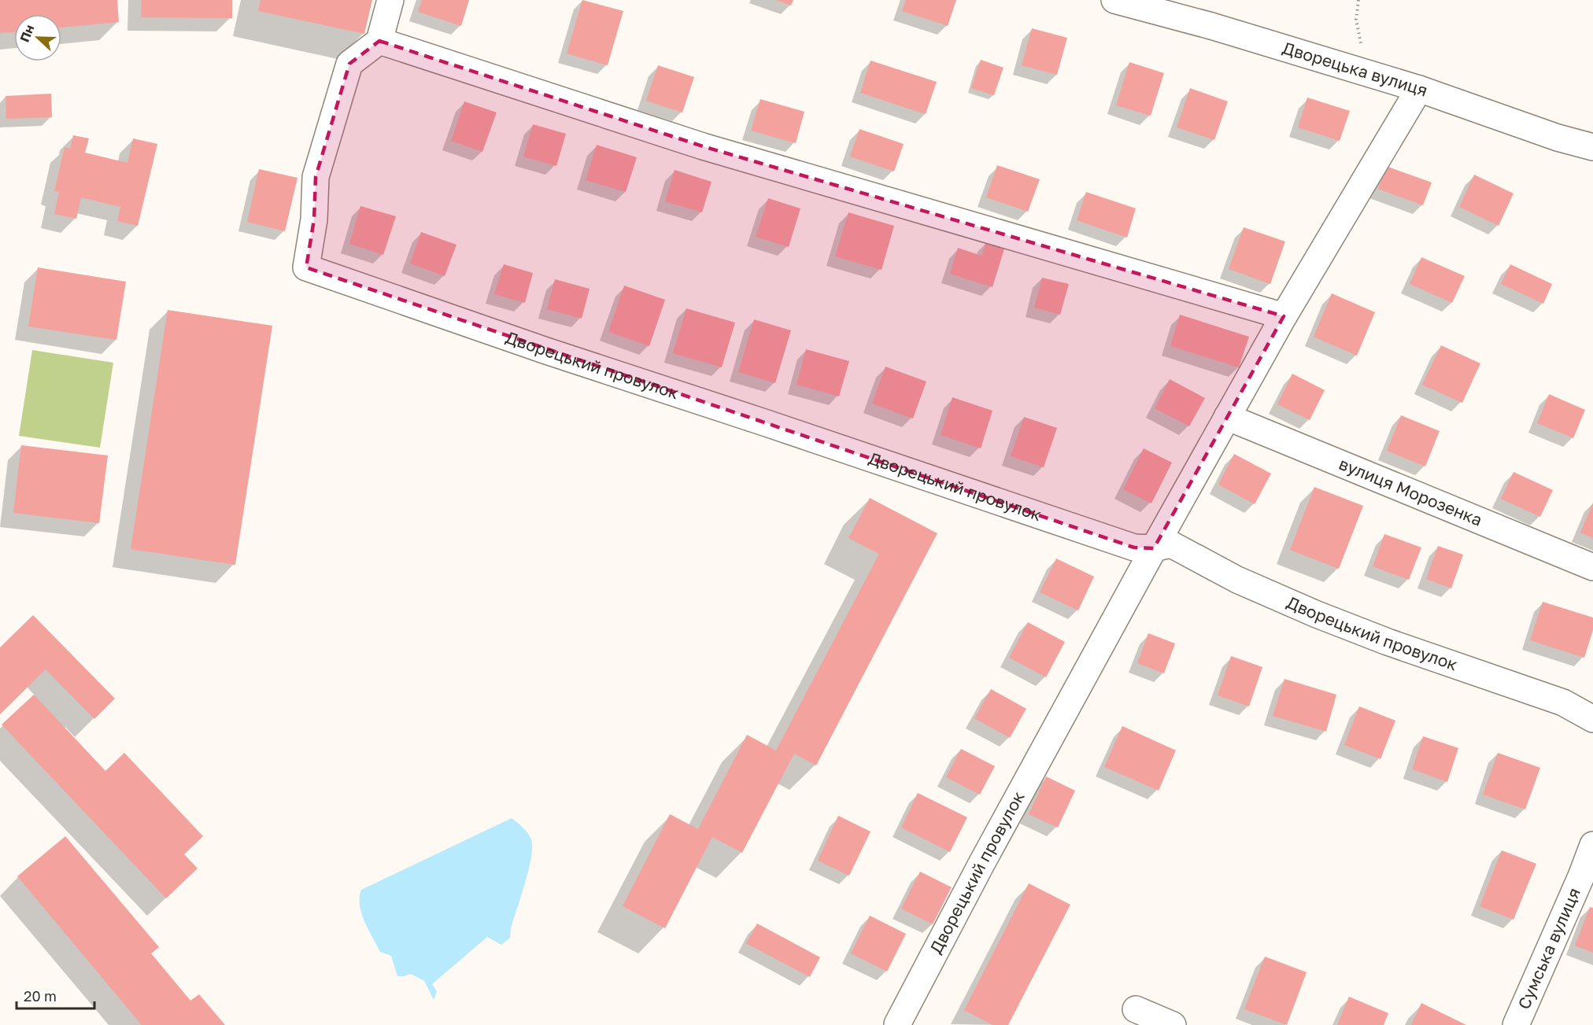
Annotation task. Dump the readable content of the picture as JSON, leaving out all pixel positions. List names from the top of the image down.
{
  "streets": {
    "street": [
      "Дворецька вулиця",
      "Дворецький провулок",
      "вулиця Морозенка",
      "Сумська вулиця"
    ]
  },
  "crossings": [
    ["Дворецька вулиця", "Дворецький провулок"],
    ["Дворецький провулок", "вулиця Морозенка"]
  ],
  "scale_bar": "20 m",
  "north": "left"
}
